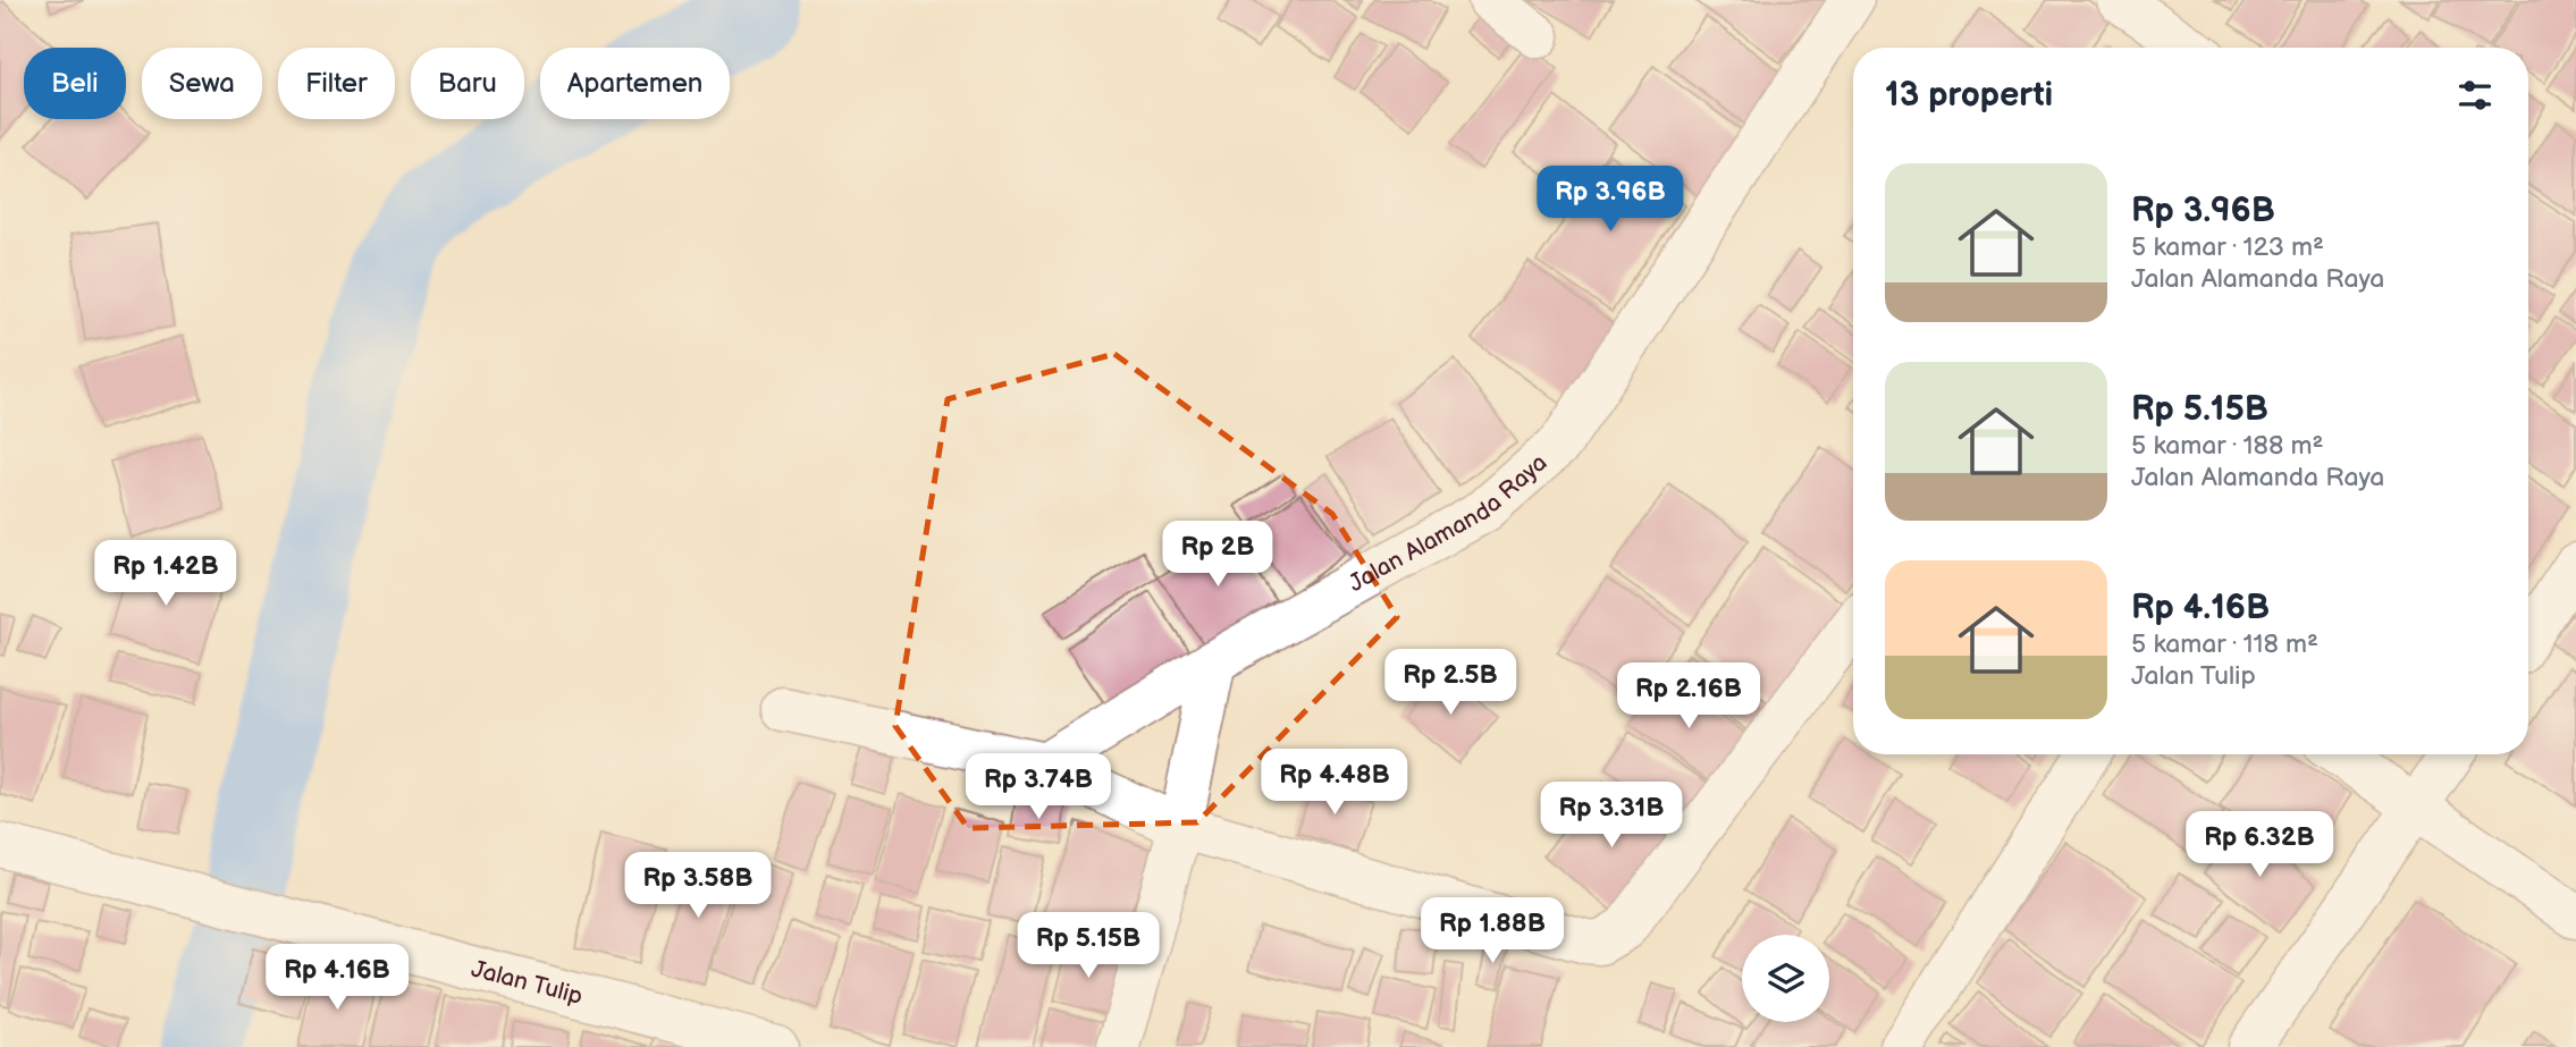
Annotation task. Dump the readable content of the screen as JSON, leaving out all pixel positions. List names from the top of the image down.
{
  "streets": {
    "street": ["Jalan Alamanda Raya", "Jalan Tulip"]
  },
  "page": {
    "chip": [
      "Beli",
      "Sewa",
      "Filter",
      "Baru",
      "Apartemen"
    ],
    "heading": "13 properti",
    "list": [
      {
        "name": "Rp 3.96B",
        "note": "5 kamar · 123 m² · Jalan Alamanda Raya"
      },
      {
        "name": "Rp 5.15B",
        "note": "5 kamar · 188 m² · Jalan Alamanda Raya"
      },
      {
        "name": "Rp 4.16B",
        "note": "5 kamar · 118 m² · Jalan Tulip"
      }
    ],
    "price": [
      "Rp 3.96B",
      "Rp 2B",
      "Rp 1.42B",
      "Rp 2.5B",
      "Rp 2.16B",
      "Rp 4.48B",
      "Rp 3.74B",
      "Rp 3.31B",
      "Rp 6.32B",
      "Rp 3.58B",
      "Rp 1.88B",
      "Rp 5.15B",
      "Rp 4.16B"
    ]
  }
}
